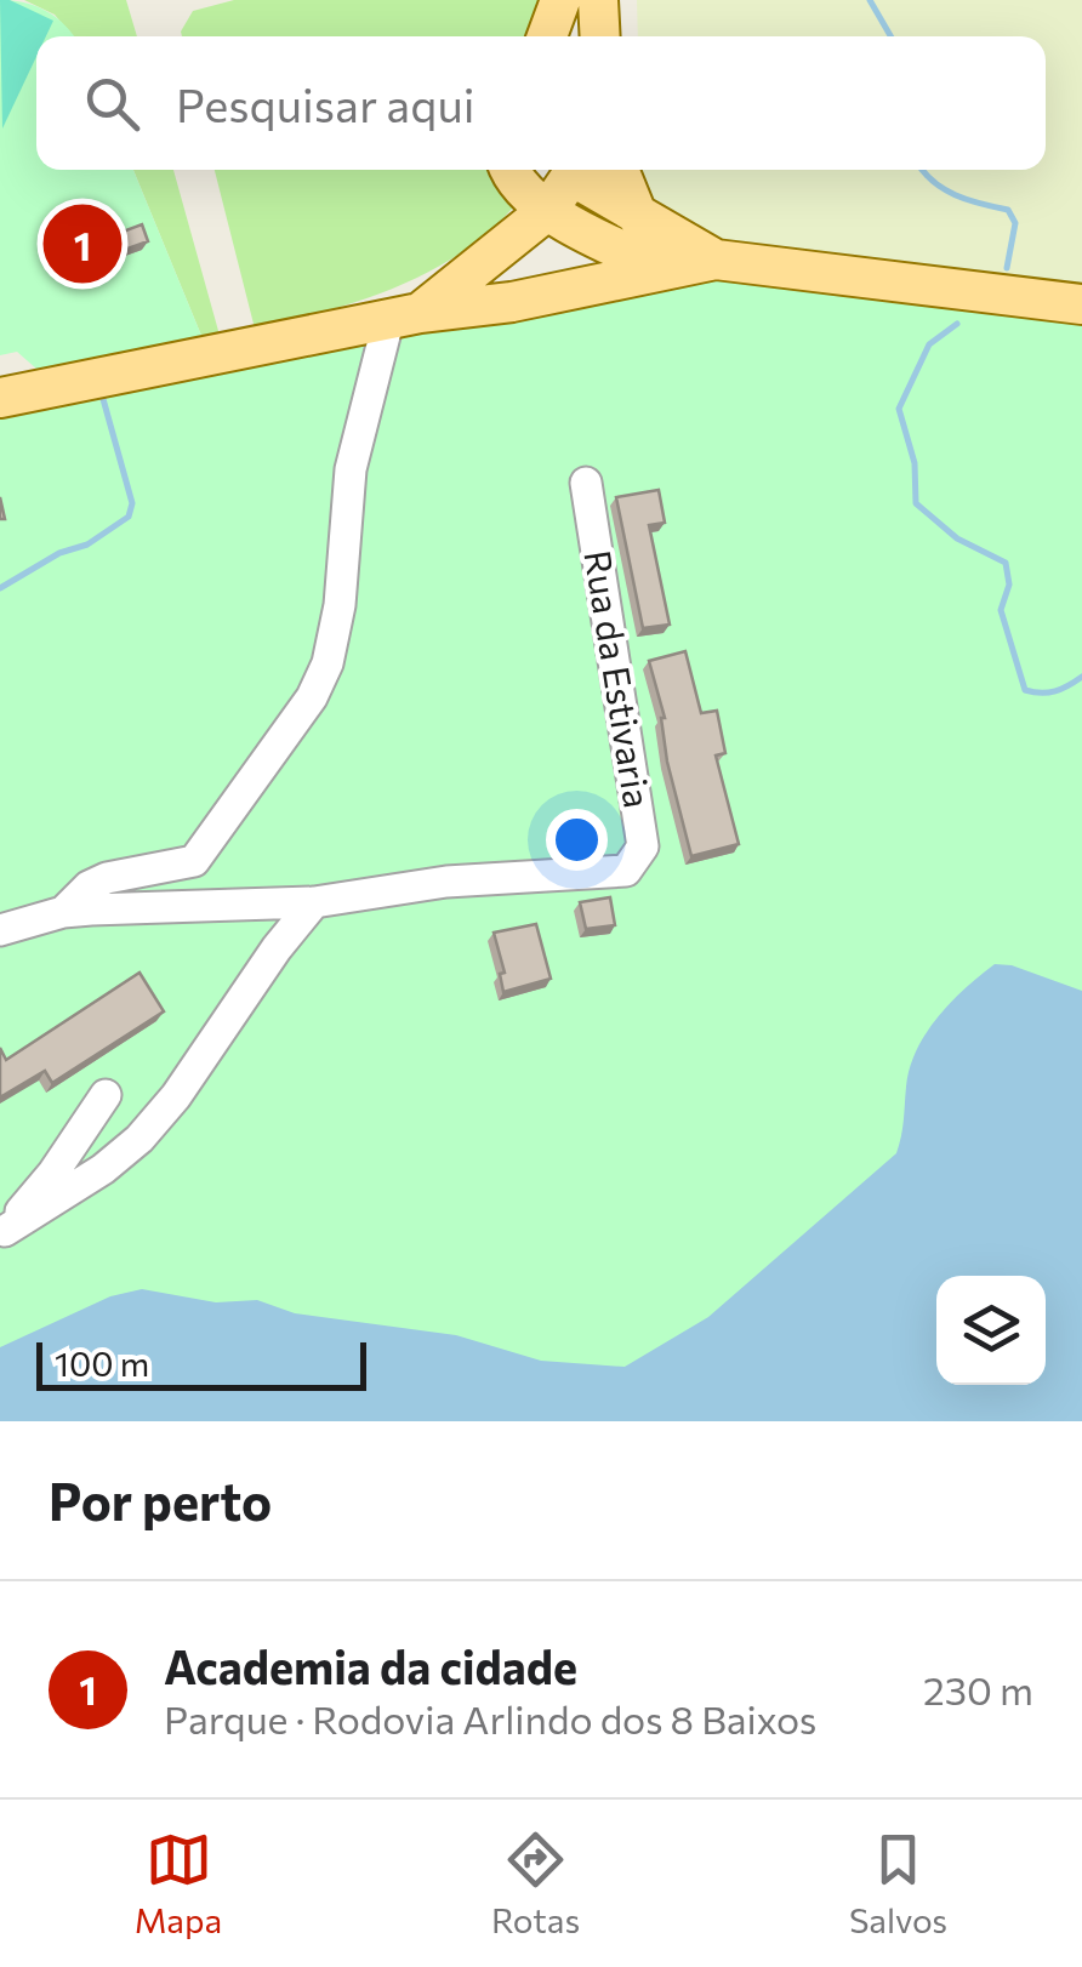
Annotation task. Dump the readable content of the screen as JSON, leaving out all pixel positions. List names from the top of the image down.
{
  "streets": {
    "street": ["Rua da Estivaria"]
  },
  "scale_bar": "100 m",
  "page": {
    "search": "Pesquisar aqui",
    "pins": "1",
    "scale": "100 m",
    "heading": "Por perto",
    "list": [
      {
        "mark": "1",
        "name": "Academia da cidade",
        "note": "Parque · Rodovia Arlindo dos 8 Baixos",
        "value": "230 m"
      }
    ],
    "nav": ["Mapa", "Rotas", "Salvos"]
  }
}
